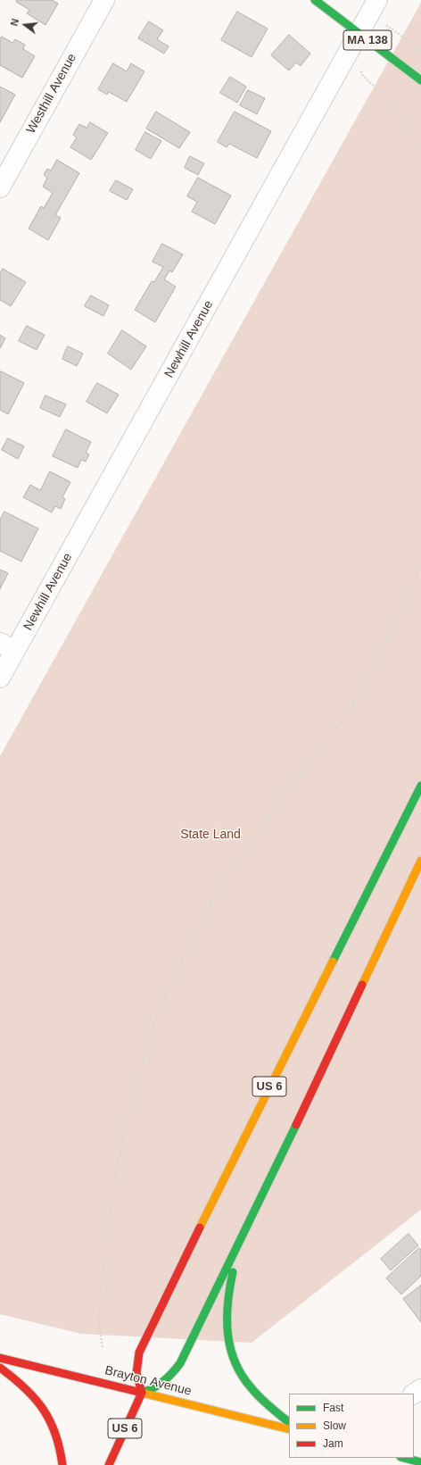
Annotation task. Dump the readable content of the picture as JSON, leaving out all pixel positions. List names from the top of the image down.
{
  "streets": {
    "main road": ["MA 138", "US 6", "Brayton Avenue"],
    "street": ["Westhill Avenue", "Newhill Avenue"]
  },
  "crossings": [
    ["MA 138", "Newhill Avenue"],
    ["US 6", "Brayton Avenue"]
  ],
  "parks": ["State Land"],
  "legend": ["Fast", "Slow", "Jam"],
  "north": "left"
}
